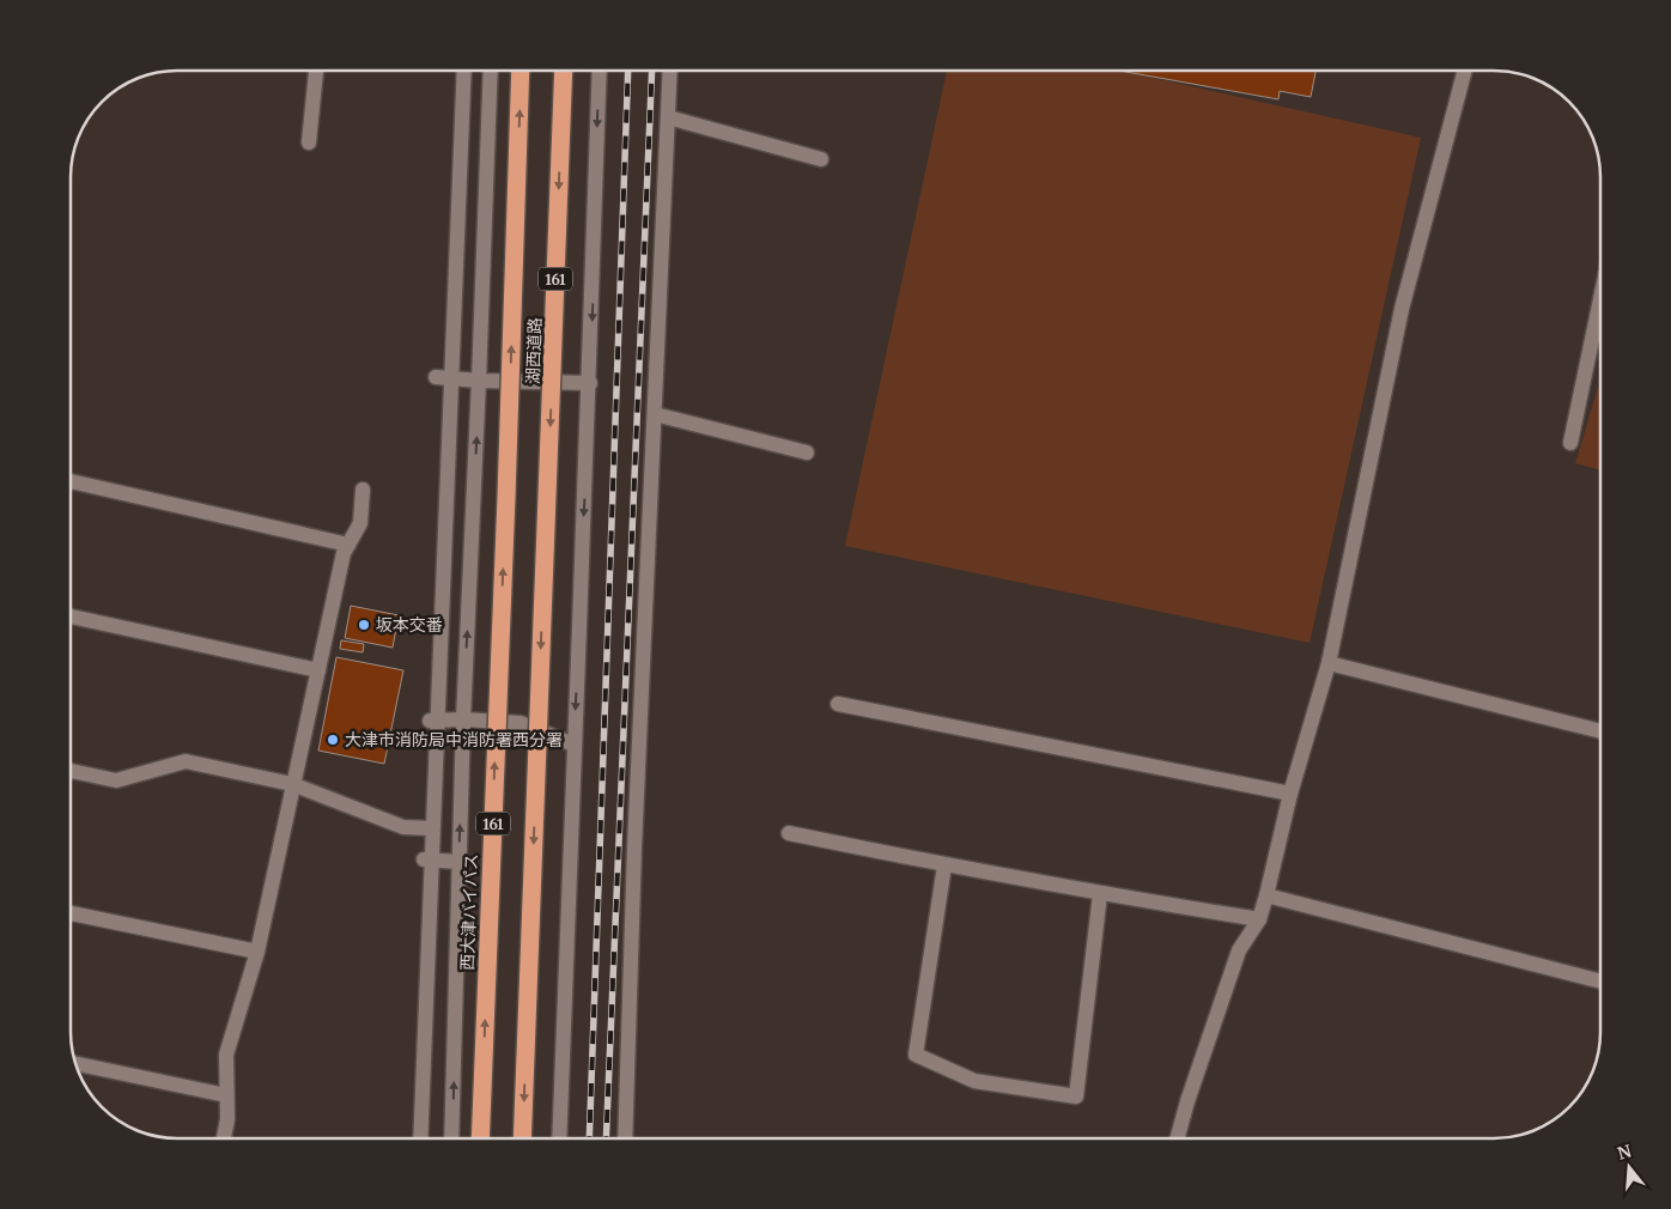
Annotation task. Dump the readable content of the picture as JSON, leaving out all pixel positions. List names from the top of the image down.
{
  "streets": {
    "highway": ["161", "湖西道路", "西大津バイパス"]
  },
  "crossings": [
    ["湖西道路", "西大津バイパス"]
  ],
  "one_way": ["西大津バイパス"],
  "places": ["坂本交番", "大津市消防局中消防署西分署"],
  "north": "top"
}
